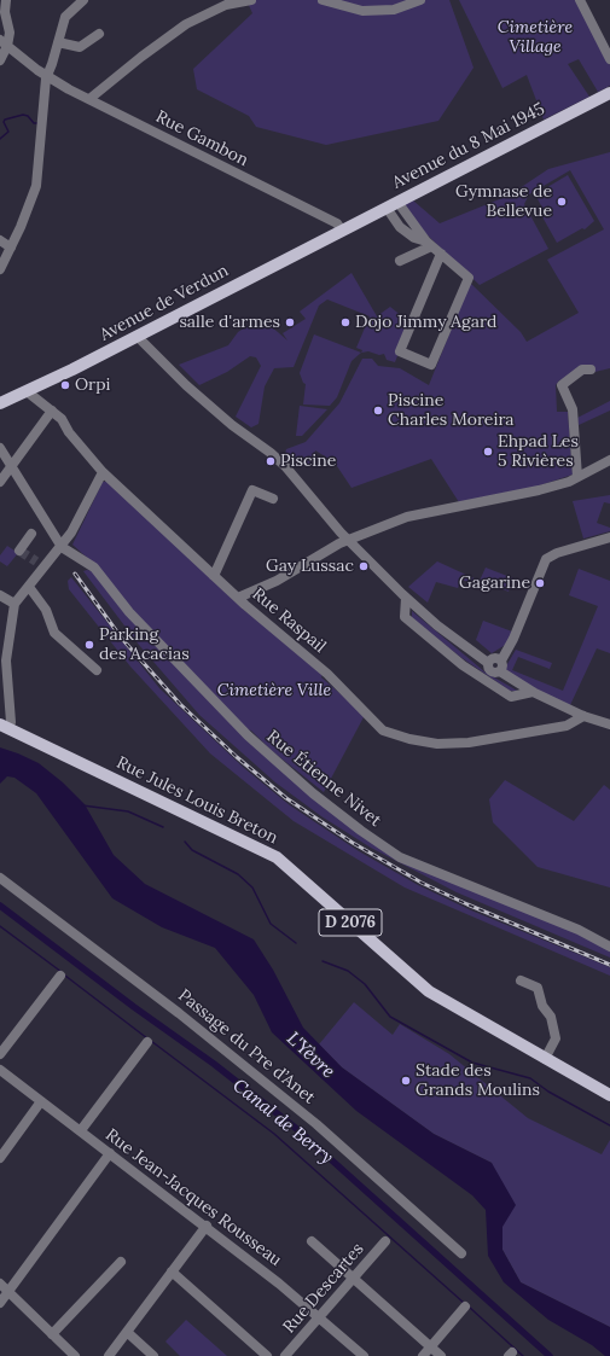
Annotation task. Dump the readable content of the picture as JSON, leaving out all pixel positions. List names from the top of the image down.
{
  "streets": {
    "main road": [
      "Avenue du 8 Mai 1945",
      "Avenue de Verdun",
      "Rue Jules Louis Breton",
      "D 2076"
    ],
    "street": [
      "Rue Gambon",
      "Rue Raspail",
      "Rue Étienne Nivet",
      "Passage du Pre d’Anet",
      "Rue Jean-Jacques Rousseau",
      "Rue Descartes"
    ]
  },
  "crossings": [
    ["Rue Gambon", "Avenue du 8 Mai 1945"],
    ["Rue Gambon", "Avenue de Verdun"],
    ["Avenue du 8 Mai 1945", "Avenue de Verdun"],
    ["Avenue de Verdun", "Rue Raspail"],
    ["Rue Jules Louis Breton", "D 2076"],
    ["Rue Jean-Jacques Rousseau", "Rue Descartes"]
  ],
  "water": ["L'Yèvre", "Canal de Berry"],
  "parks": ["Cimetière Village", "Cimetière Ville"],
  "places": [
    "Gymnase de Bellevue",
    "salle d'armes",
    "Dojo Jimmy Agard",
    "Orpi",
    "Piscine Charles Moreira",
    "Ehpad Les 5 Rivières",
    "Piscine",
    "Gay Lussac",
    "Gagarine",
    "Parking des Acacias",
    "Stade des Grands Moulins"
  ]
}
